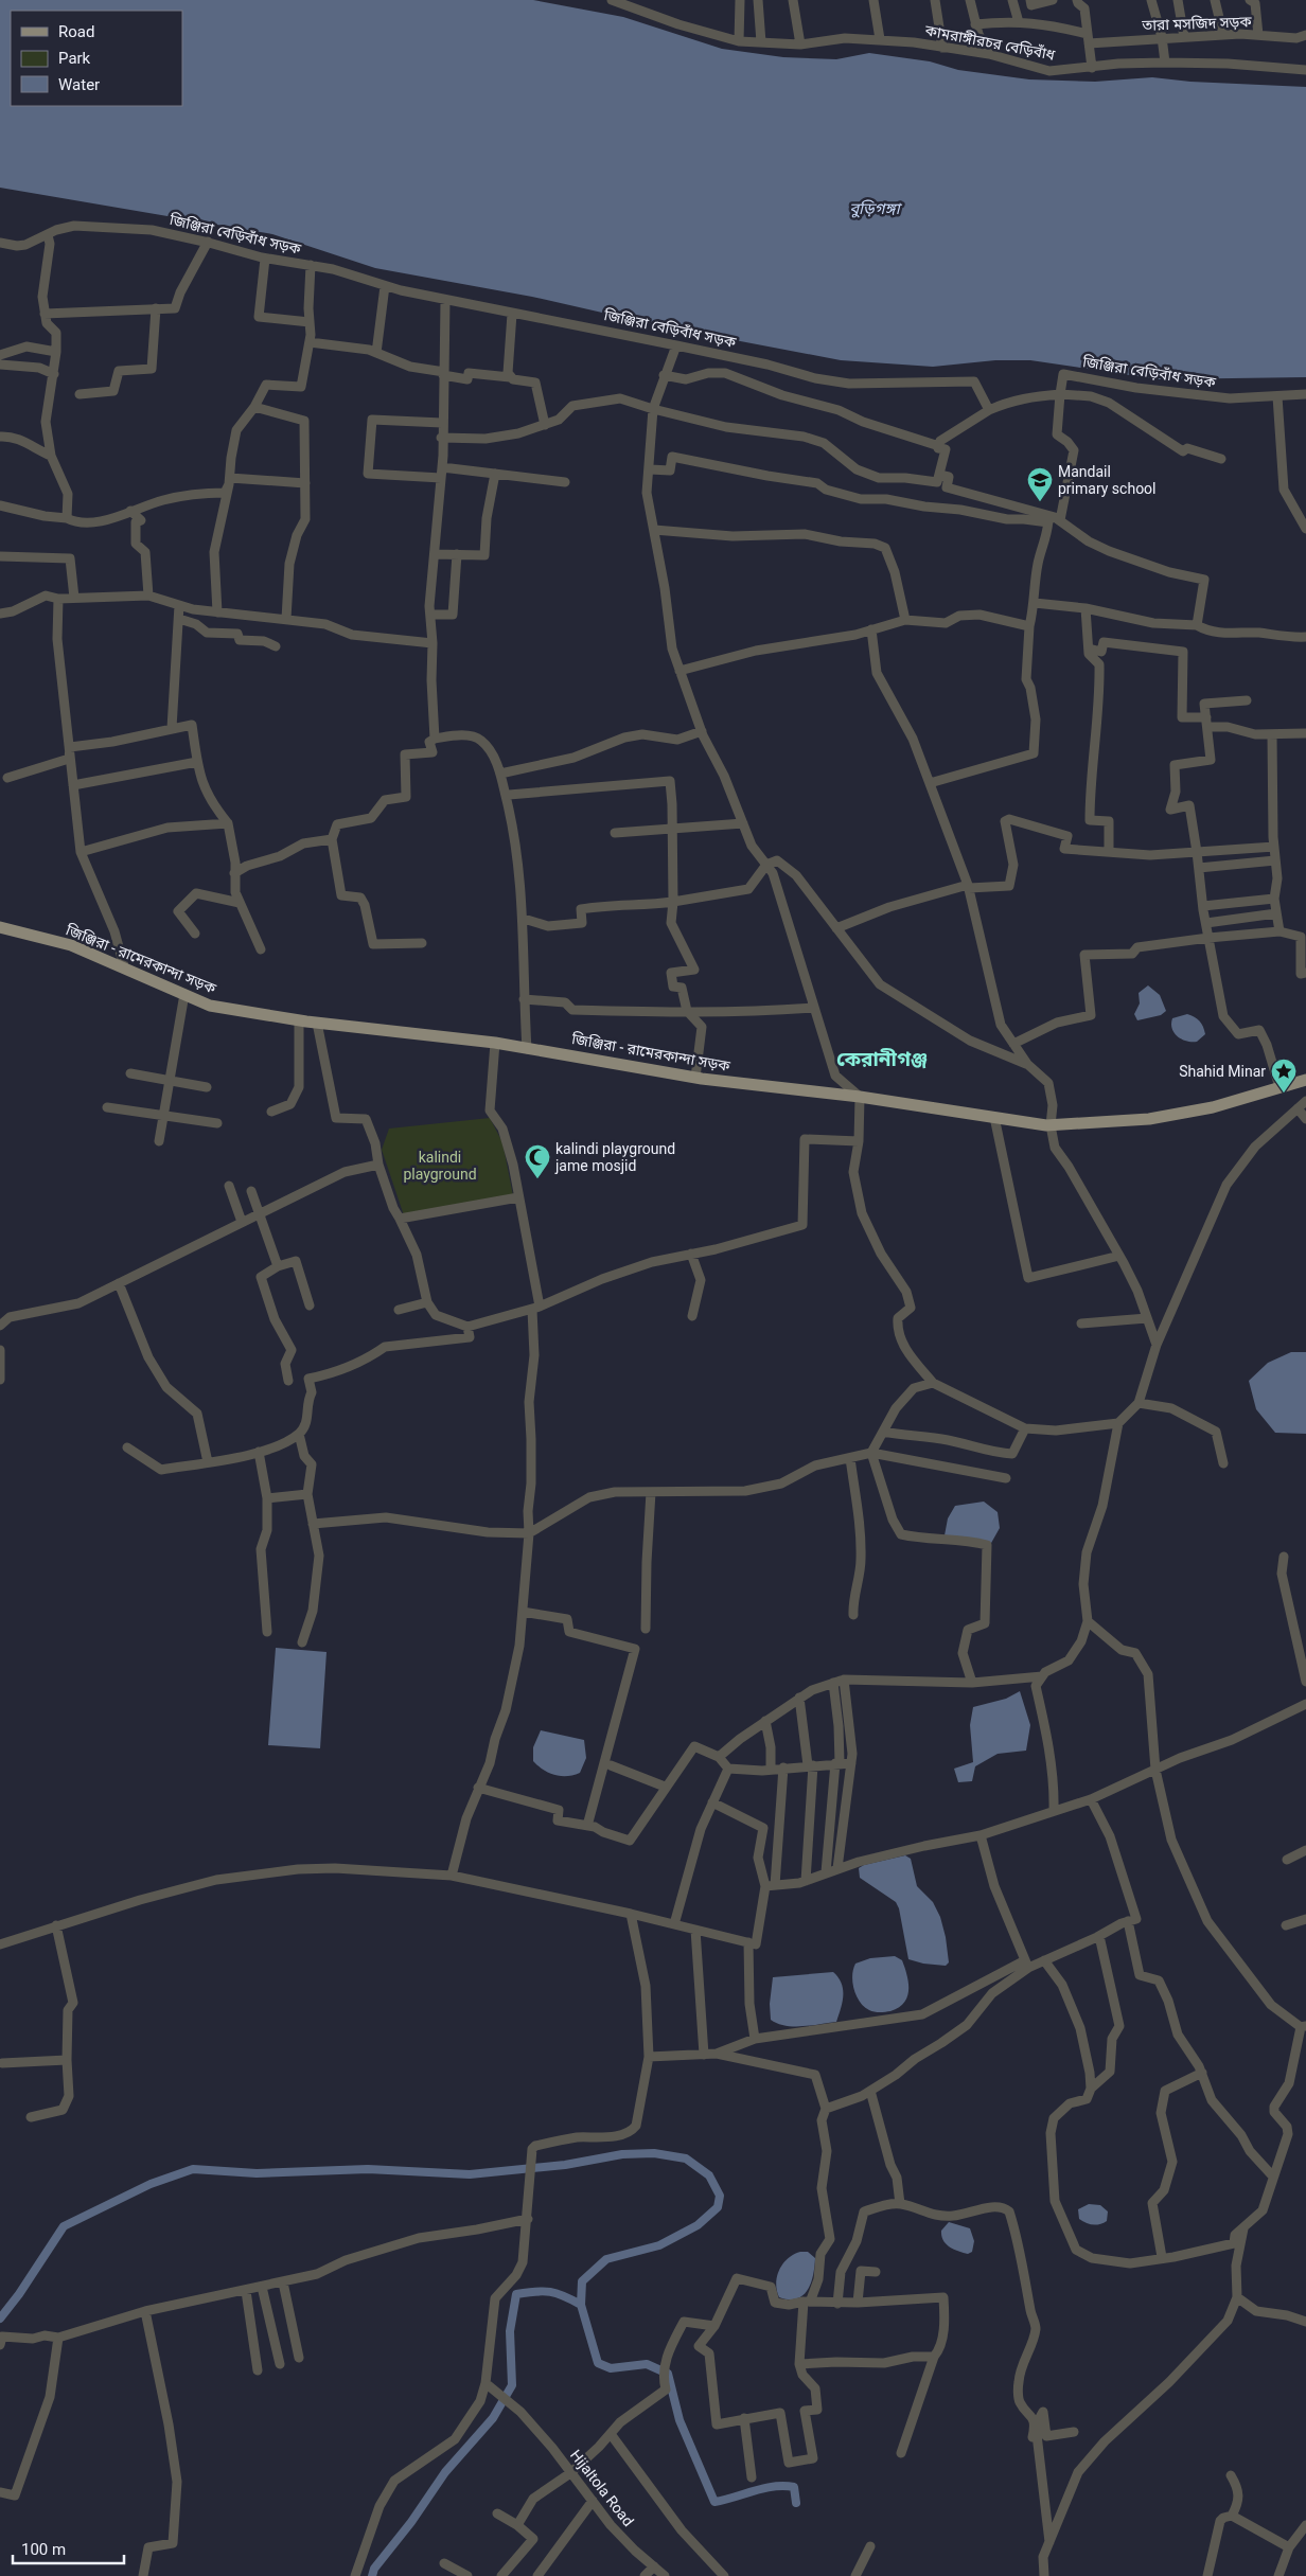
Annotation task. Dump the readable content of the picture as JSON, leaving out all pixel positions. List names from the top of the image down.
{
  "streets": {
    "main road": ["জিঞ্জিরা - রামেরকান্দা সড়ক"],
    "street": [
      "তারা মসজিদ সড়ক",
      "কামরাঙ্গীরচর বেড়িবাঁধ",
      "জিঞ্জিরা বেড়িবাঁধ সড়ক",
      "Hijaltola Road"
    ]
  },
  "districts": ["কেরানীগঞ্জ"],
  "water": ["বুড়িগঙ্গা"],
  "parks": ["kalindi playground"],
  "places": {
    "school or university": ["Mandail primary school"],
    "place": ["Shahid Minar"],
    "mosque": ["kalindi playground jame mosjid"]
  },
  "legend": ["Road", "Park", "Water"],
  "scale_bar": "100 m"
}
